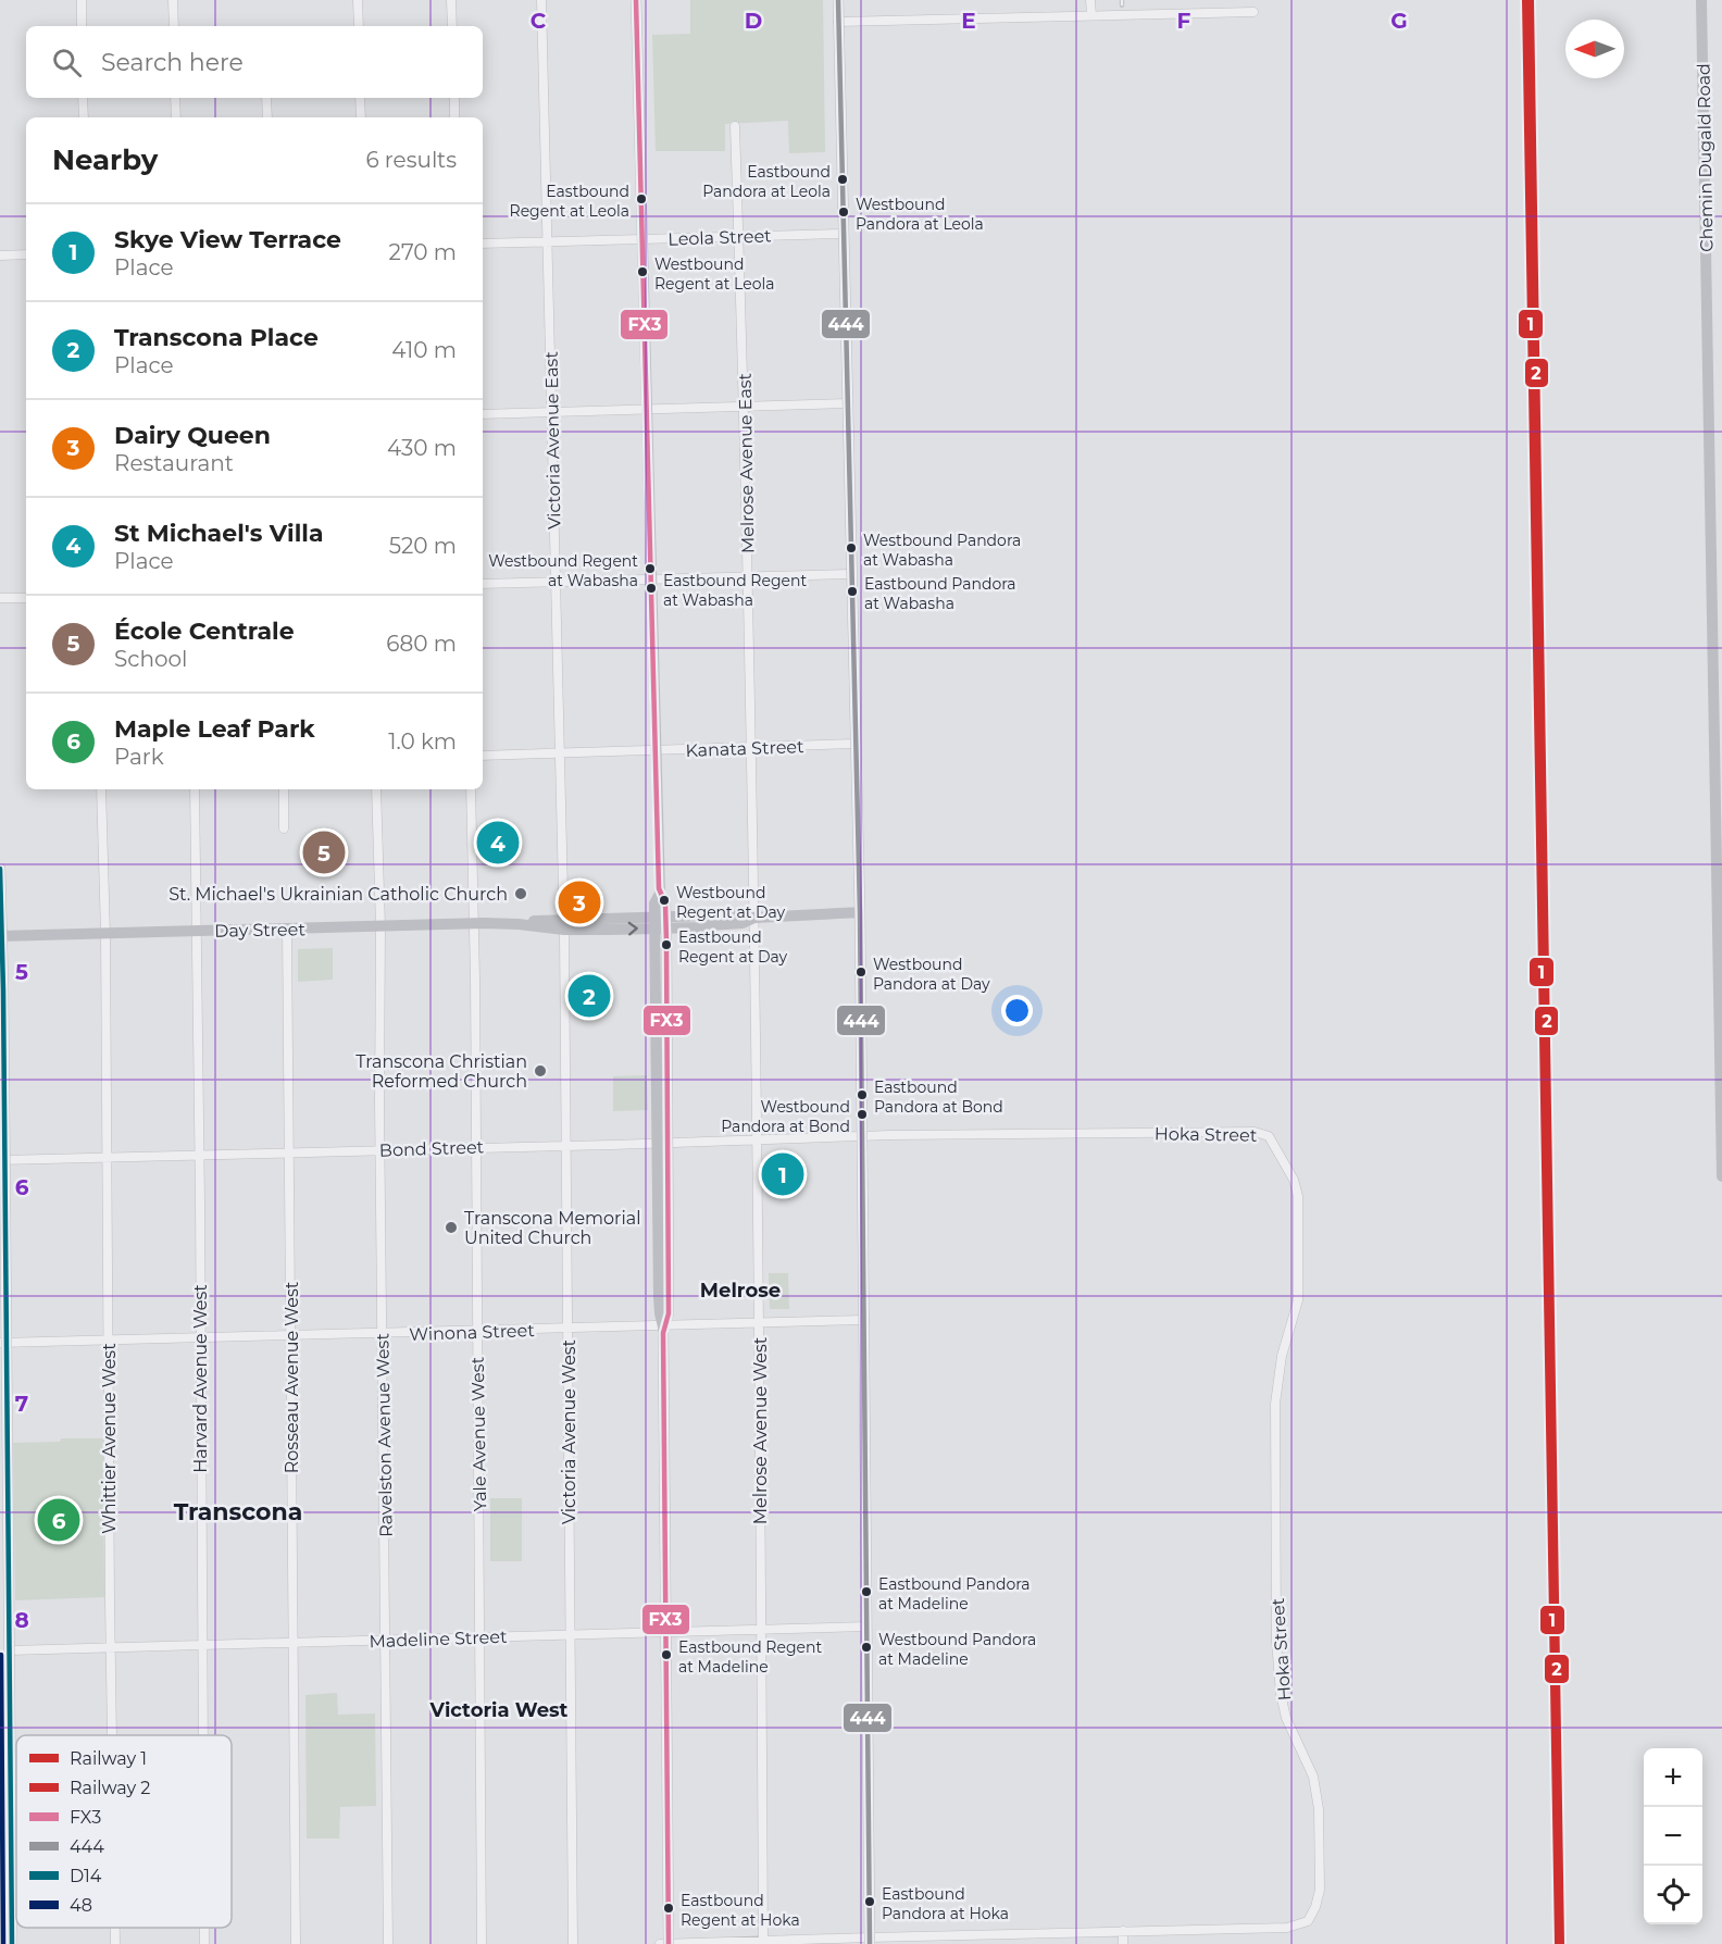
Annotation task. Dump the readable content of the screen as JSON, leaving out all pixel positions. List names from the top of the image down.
{
  "streets": {
    "street": [
      "Chemin Dugald Road",
      "Leola Street",
      "Victoria Avenue East",
      "Melrose Avenue East",
      "Kanata Street",
      "Day Street",
      "Hoka Street",
      "Bond Street",
      "Winona Street",
      "Rosseau Avenue West",
      "Harvard Avenue West",
      "Melrose Avenue West",
      "Victoria Avenue West",
      "Yale Avenue West",
      "Ravelston Avenue West",
      "Whittier Avenue West",
      "Madeline Street"
    ]
  },
  "crossings": [
    ["Leola Street", "Victoria Avenue East"],
    ["Leola Street", "Melrose Avenue East"],
    ["Victoria Avenue East", "Kanata Street"],
    ["Victoria Avenue East", "Day Street"],
    ["Victoria Avenue East", "Victoria Avenue West"],
    ["Melrose Avenue East", "Kanata Street"],
    ["Melrose Avenue East", "Day Street"],
    ["Melrose Avenue East", "Melrose Avenue West"],
    ["Day Street", "Rosseau Avenue West"],
    ["Day Street", "Harvard Avenue West"],
    ["Day Street", "Melrose Avenue West"],
    ["Day Street", "Victoria Avenue West"],
    ["Day Street", "Yale Avenue West"],
    ["Day Street", "Ravelston Avenue West"],
    ["Day Street", "Whittier Avenue West"],
    ["Hoka Street", "Bond Street"],
    ["Hoka Street", "Melrose Avenue West"],
    ["Bond Street", "Rosseau Avenue West"],
    ["Bond Street", "Harvard Avenue West"],
    ["Bond Street", "Melrose Avenue West"],
    ["Bond Street", "Victoria Avenue West"],
    ["Bond Street", "Yale Avenue West"],
    ["Bond Street", "Ravelston Avenue West"],
    ["Bond Street", "Whittier Avenue West"],
    ["Winona Street", "Rosseau Avenue West"],
    ["Winona Street", "Harvard Avenue West"],
    ["Winona Street", "Melrose Avenue West"],
    ["Winona Street", "Victoria Avenue West"],
    ["Winona Street", "Yale Avenue West"],
    ["Winona Street", "Ravelston Avenue West"],
    ["Winona Street", "Whittier Avenue West"],
    ["Rosseau Avenue West", "Madeline Street"],
    ["Harvard Avenue West", "Madeline Street"],
    ["Melrose Avenue West", "Madeline Street"],
    ["Victoria Avenue West", "Madeline Street"],
    ["Yale Avenue West", "Madeline Street"],
    ["Ravelston Avenue West", "Madeline Street"],
    ["Whittier Avenue West", "Madeline Street"]
  ],
  "districts": ["Melrose", "Transcona", "Victoria West"],
  "places": [
    "Eastbound Pandora at Leola",
    "Eastbound Regent at Leola",
    "Westbound Pandora at Leola",
    "Westbound Regent at Leola",
    "Westbound Pandora at Wabasha",
    "Westbound Regent at Wabasha",
    "Eastbound Regent at Wabasha",
    "Eastbound Pandora at Wabasha",
    "St. Michael's Ukrainian Catholic Church",
    "Westbound Regent at Day",
    "Eastbound Regent at Day",
    "Westbound Pandora at Day",
    "Transcona Christian Reformed Church",
    "Eastbound Pandora at Bond",
    "Westbound Pandora at Bond",
    "Transcona Memorial United Church",
    "Eastbound Pandora at Madeline",
    "Westbound Pandora at Madeline",
    "Eastbound Regent at Madeline",
    "Eastbound Pandora at Hoka",
    "Eastbound Regent at Hoka"
  ],
  "lines": [
    "rail line 1",
    "rail line 2",
    "transit line FX3",
    "transit line 444",
    "transit line D14",
    "transit line 48"
  ],
  "legend": [
    "Railway 1",
    "Railway 2",
    "FX3",
    "444",
    "D14",
    "48"
  ],
  "north": "left",
  "page": {
    "search": "Search here",
    "heading": ["Nearby", "6 results"],
    "list": [
      {
        "mark": "1",
        "name": "Skye View Terrace",
        "note": "Place",
        "value": "270 m"
      },
      {
        "mark": "2",
        "name": "Transcona Place",
        "note": "Place",
        "value": "410 m"
      },
      {
        "mark": "3",
        "name": "Dairy Queen",
        "note": "Restaurant",
        "value": "430 m"
      },
      {
        "mark": "4",
        "name": "St Michael's Villa",
        "note": "Place",
        "value": "520 m"
      },
      {
        "mark": "5",
        "name": "École Centrale",
        "note": "School",
        "value": "680 m"
      },
      {
        "mark": "6",
        "name": "Maple Leaf Park",
        "note": "Park",
        "value": "1.0 km"
      }
    ],
    "pins": [
      "4",
      "5",
      "3",
      "2",
      "1",
      "6"
    ],
    "map_buttons": ["+", "−"]
  },
  "grid": {
    "columns": [
      "C",
      "D",
      "E",
      "F",
      "G"
    ],
    "rows": [
      "5",
      "6",
      "7",
      "8"
    ]
  }
}
